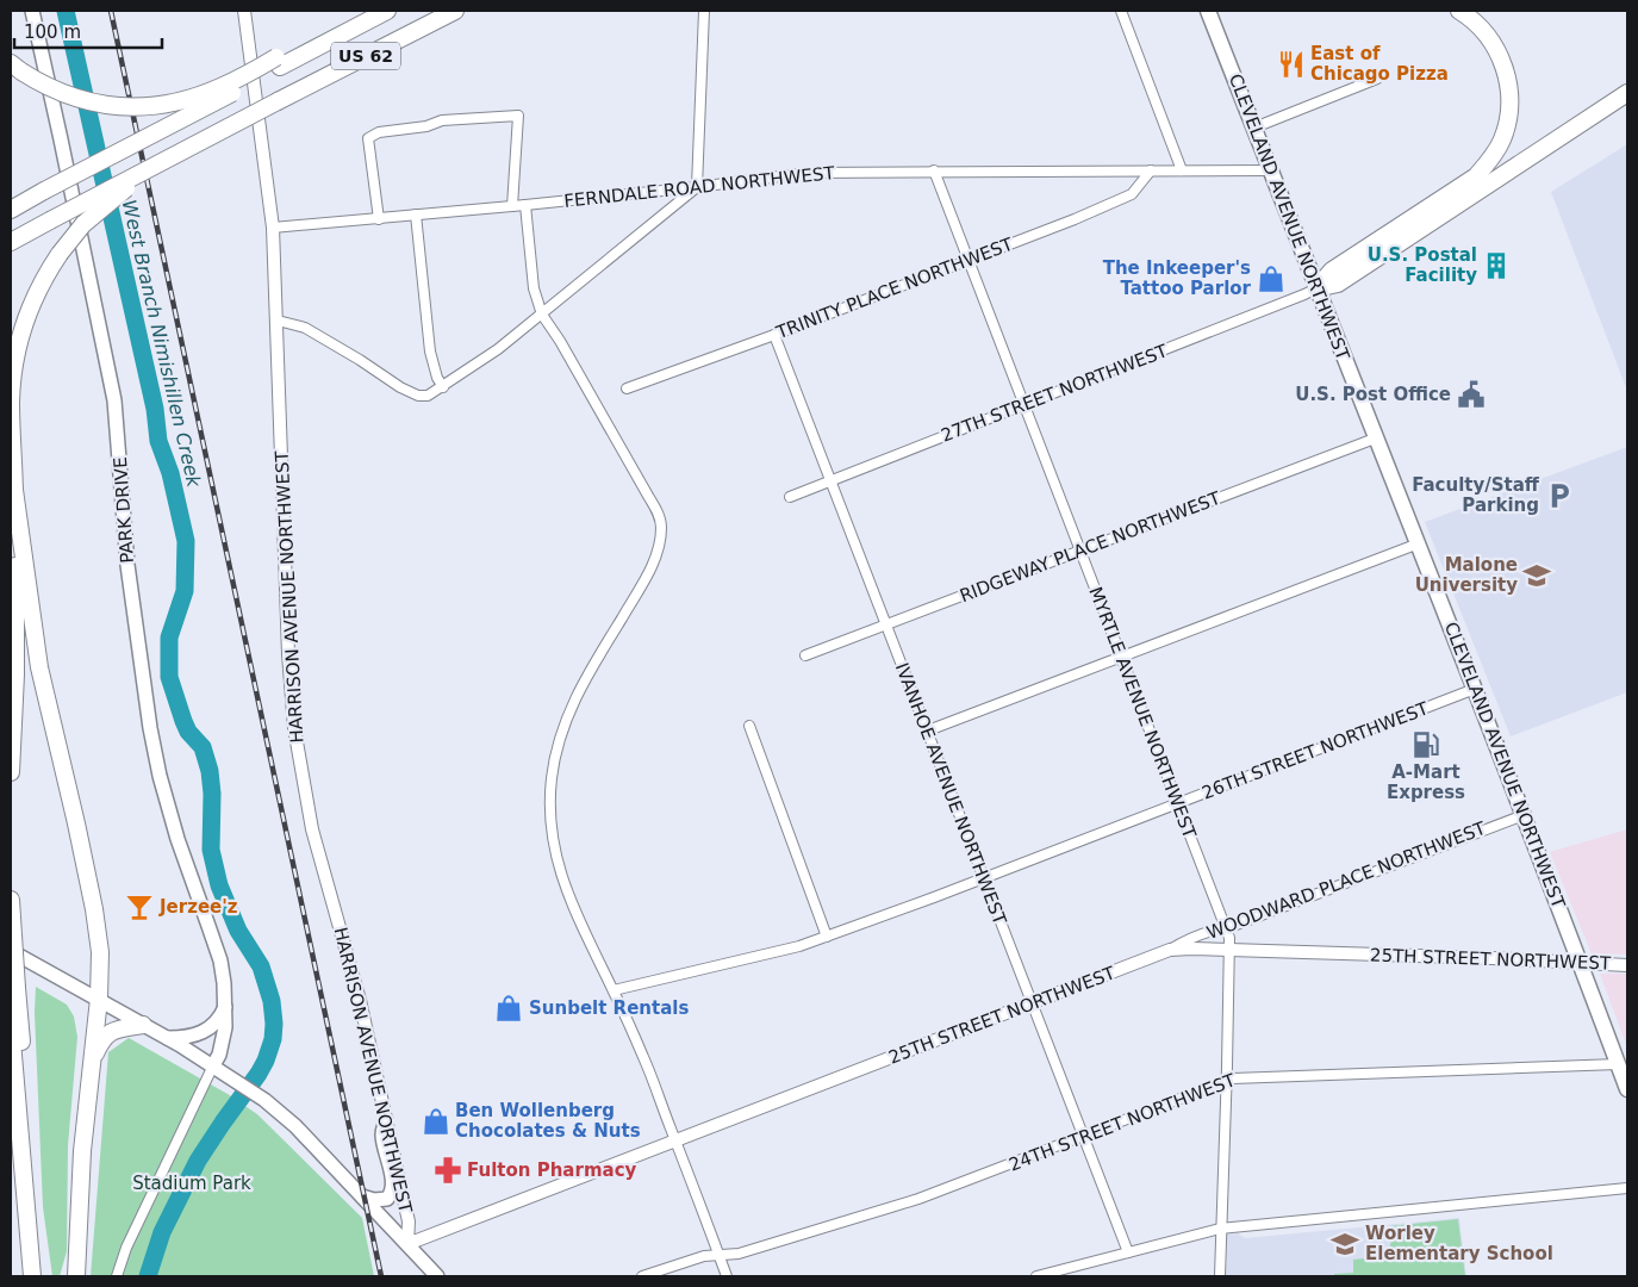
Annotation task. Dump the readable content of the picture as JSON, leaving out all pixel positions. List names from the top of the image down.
{
  "streets": {
    "highway": ["US 62"],
    "main road": ["CLEVELAND AVENUE NORTHWEST", "PARK DRIVE"],
    "street": [
      "FERNDALE ROAD NORTHWEST",
      "TRINITY PLACE NORTHWEST",
      "27TH STREET NORTHWEST",
      "RIDGEWAY PLACE NORTHWEST",
      "HARRISON AVENUE NORTHWEST",
      "MYRTLE AVENUE NORTHWEST",
      "26TH STREET NORTHWEST",
      "IVANHOE AVENUE NORTHWEST",
      "WOODWARD PLACE NORTHWEST",
      "25TH STREET NORTHWEST",
      "24TH STREET NORTHWEST"
    ]
  },
  "crossings": [
    ["FERNDALE ROAD NORTHWEST", "CLEVELAND AVENUE NORTHWEST"],
    ["FERNDALE ROAD NORTHWEST", "TRINITY PLACE NORTHWEST"],
    ["FERNDALE ROAD NORTHWEST", "HARRISON AVENUE NORTHWEST"],
    ["FERNDALE ROAD NORTHWEST", "MYRTLE AVENUE NORTHWEST"],
    ["CLEVELAND AVENUE NORTHWEST", "27TH STREET NORTHWEST"],
    ["CLEVELAND AVENUE NORTHWEST", "RIDGEWAY PLACE NORTHWEST"],
    ["CLEVELAND AVENUE NORTHWEST", "26TH STREET NORTHWEST"],
    ["CLEVELAND AVENUE NORTHWEST", "WOODWARD PLACE NORTHWEST"],
    ["CLEVELAND AVENUE NORTHWEST", "25TH STREET NORTHWEST"],
    ["CLEVELAND AVENUE NORTHWEST", "24TH STREET NORTHWEST"],
    ["TRINITY PLACE NORTHWEST", "MYRTLE AVENUE NORTHWEST"],
    ["TRINITY PLACE NORTHWEST", "IVANHOE AVENUE NORTHWEST"],
    ["27TH STREET NORTHWEST", "MYRTLE AVENUE NORTHWEST"],
    ["27TH STREET NORTHWEST", "IVANHOE AVENUE NORTHWEST"],
    ["RIDGEWAY PLACE NORTHWEST", "MYRTLE AVENUE NORTHWEST"],
    ["RIDGEWAY PLACE NORTHWEST", "IVANHOE AVENUE NORTHWEST"],
    ["HARRISON AVENUE NORTHWEST", "25TH STREET NORTHWEST"],
    ["MYRTLE AVENUE NORTHWEST", "26TH STREET NORTHWEST"],
    ["MYRTLE AVENUE NORTHWEST", "WOODWARD PLACE NORTHWEST"],
    ["MYRTLE AVENUE NORTHWEST", "25TH STREET NORTHWEST"],
    ["MYRTLE AVENUE NORTHWEST", "24TH STREET NORTHWEST"],
    ["26TH STREET NORTHWEST", "IVANHOE AVENUE NORTHWEST"],
    ["IVANHOE AVENUE NORTHWEST", "25TH STREET NORTHWEST"],
    ["IVANHOE AVENUE NORTHWEST", "24TH STREET NORTHWEST"],
    ["WOODWARD PLACE NORTHWEST", "25TH STREET NORTHWEST"]
  ],
  "water": ["West Branch Nimishillen Creek"],
  "parks": ["Stadium Park"],
  "places": {
    "restaurant": ["East of Chicago Pizza"],
    "building": ["U.S. Postal Facility"],
    "shop": ["The Inkeeper's Tattoo Parlor", "Sunbelt Rentals", "Ben Wollenberg Chocolates & Nuts"],
    "public building": ["U.S. Post Office"],
    "parking": ["Faculty/Staff Parking"],
    "school or university": ["Malone University", "Worley Elementary School"],
    "fuel station": ["A-Mart Express"],
    "bar": ["Jerzee'z"],
    "pharmacy": ["Fulton Pharmacy"]
  },
  "scale_bar": "100 m"
}
